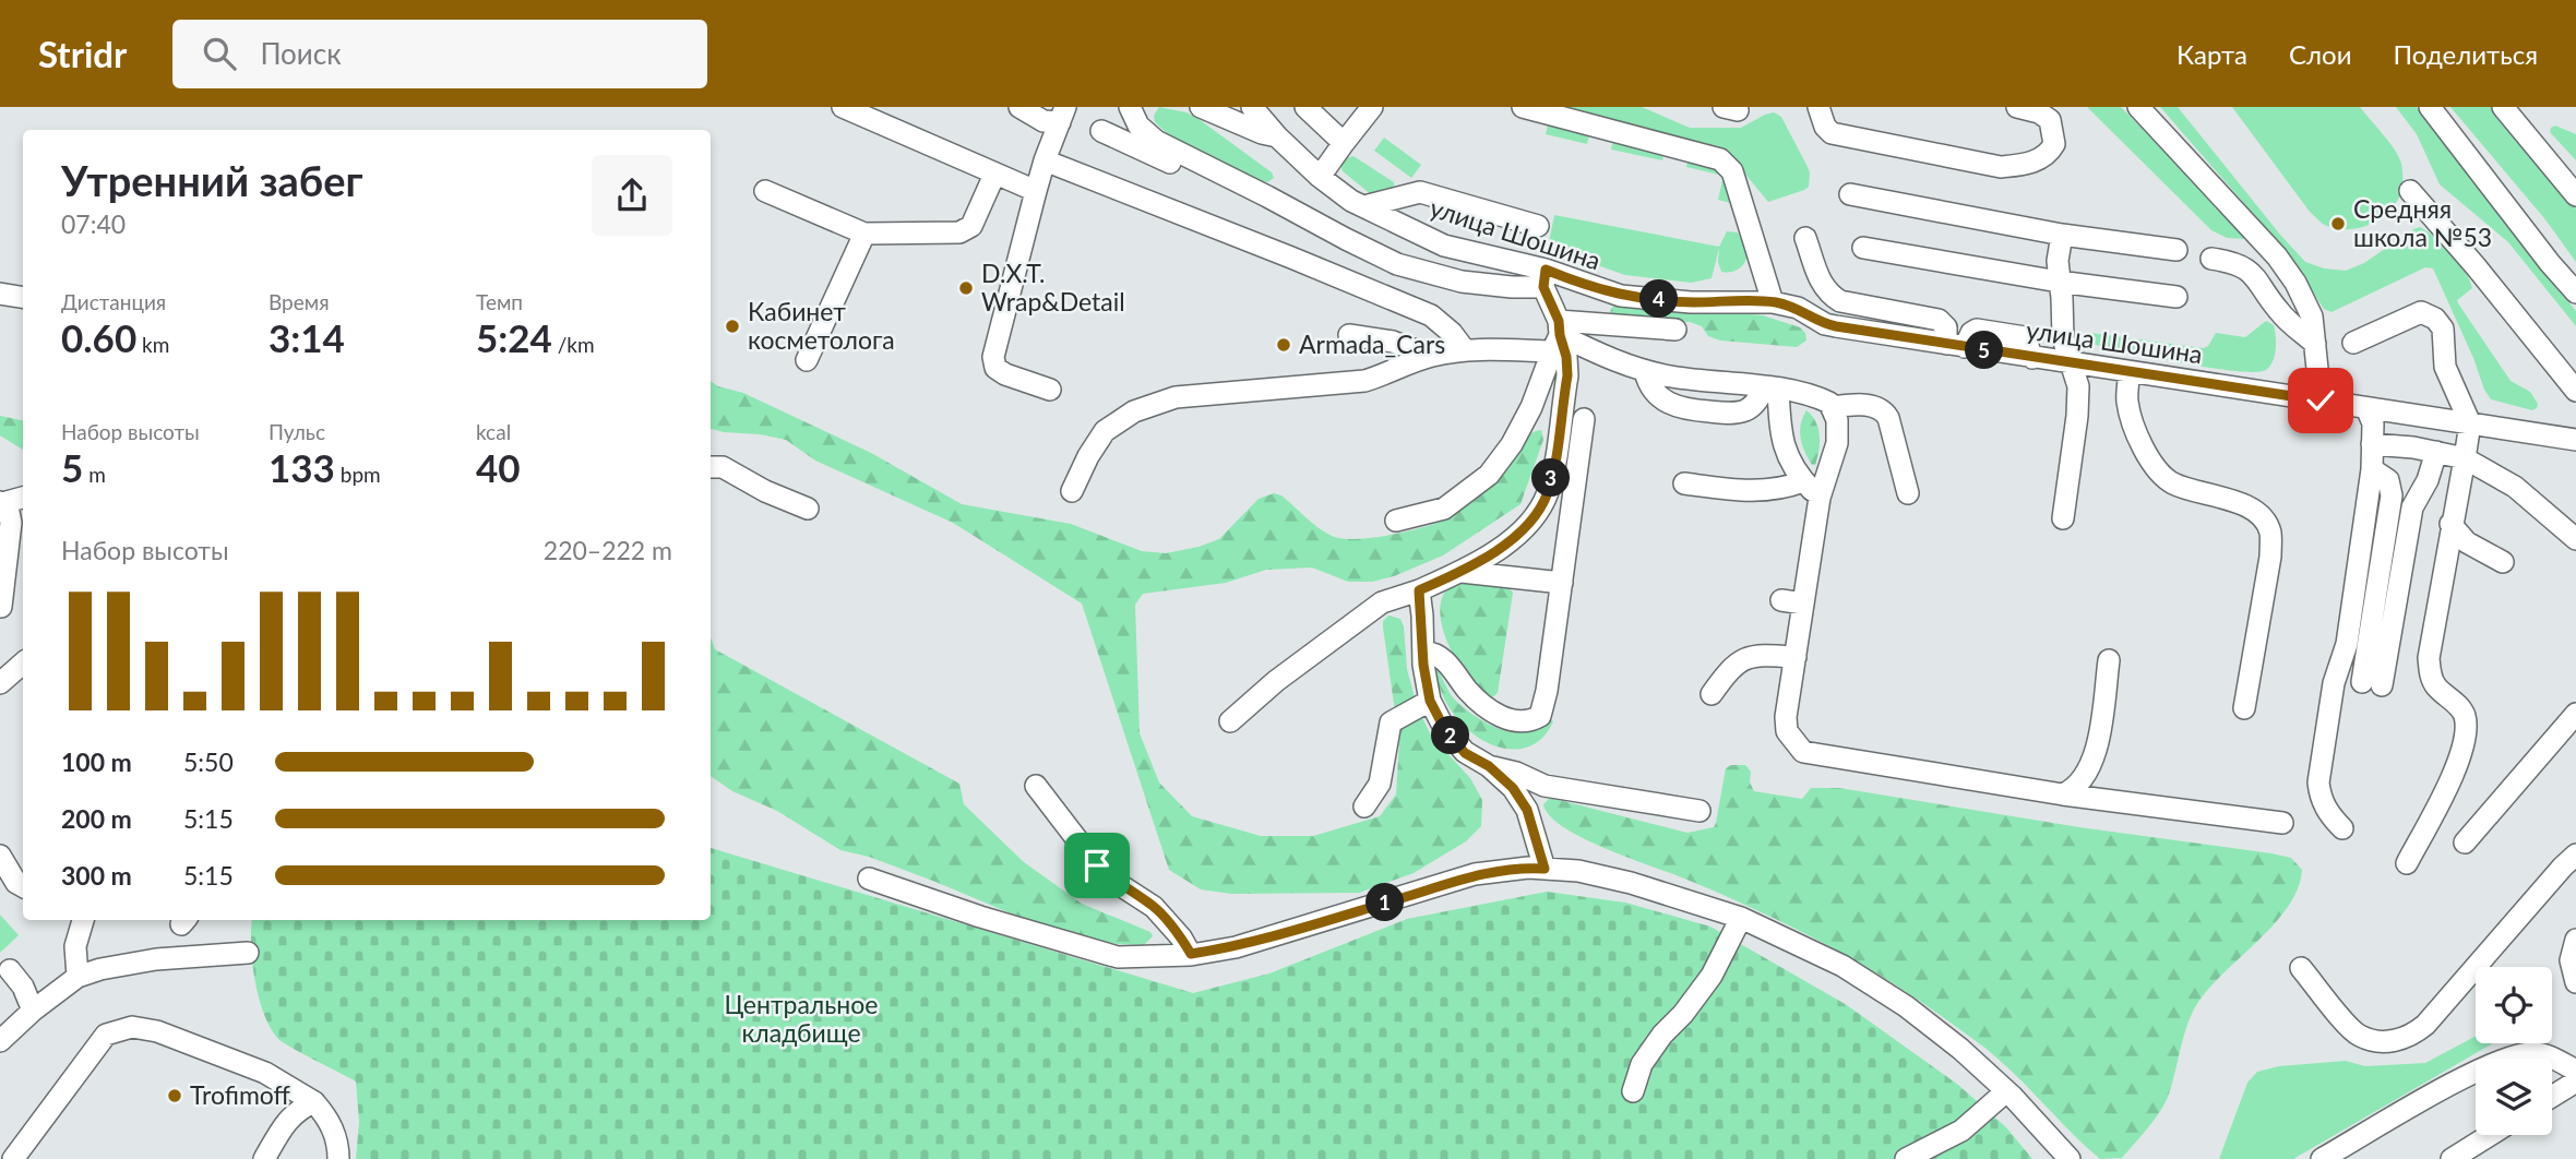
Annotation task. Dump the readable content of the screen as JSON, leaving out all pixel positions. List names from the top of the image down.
{
  "streets": {
    "street": ["улица Шошина"]
  },
  "parks": ["Центральное кладбище"],
  "places": [
    "Средняя школа №53",
    "D.X.T. Wrap&Detail",
    "Кабинет косметолога",
    "Armada_Cars",
    "Trofimoff"
  ],
  "page": {
    "header": "Stridr",
    "search": "Поиск",
    "nav": ["Карта", "Слои", "Поделиться"],
    "heading": ["Утренний забег", "07:40"],
    "stats": [
      ["Дистанция", "0.60 km"],
      ["Время", "3:14"],
      ["Темп", "5:24 /km"],
      ["Набор высоты", "5 m"],
      ["Пульс", "133 bpm"],
      ["kcal", "40"]
    ],
    "pins": [
      "4",
      "5",
      "3",
      "2",
      "1"
    ],
    "chart": ["Набор высоты", "220–222 m"],
    "list": [
      {
        "name": "100 m",
        "note": "5:50"
      },
      {
        "name": "200 m",
        "note": "5:15"
      },
      {
        "name": "300 m",
        "note": "5:15"
      }
    ]
  }
}
